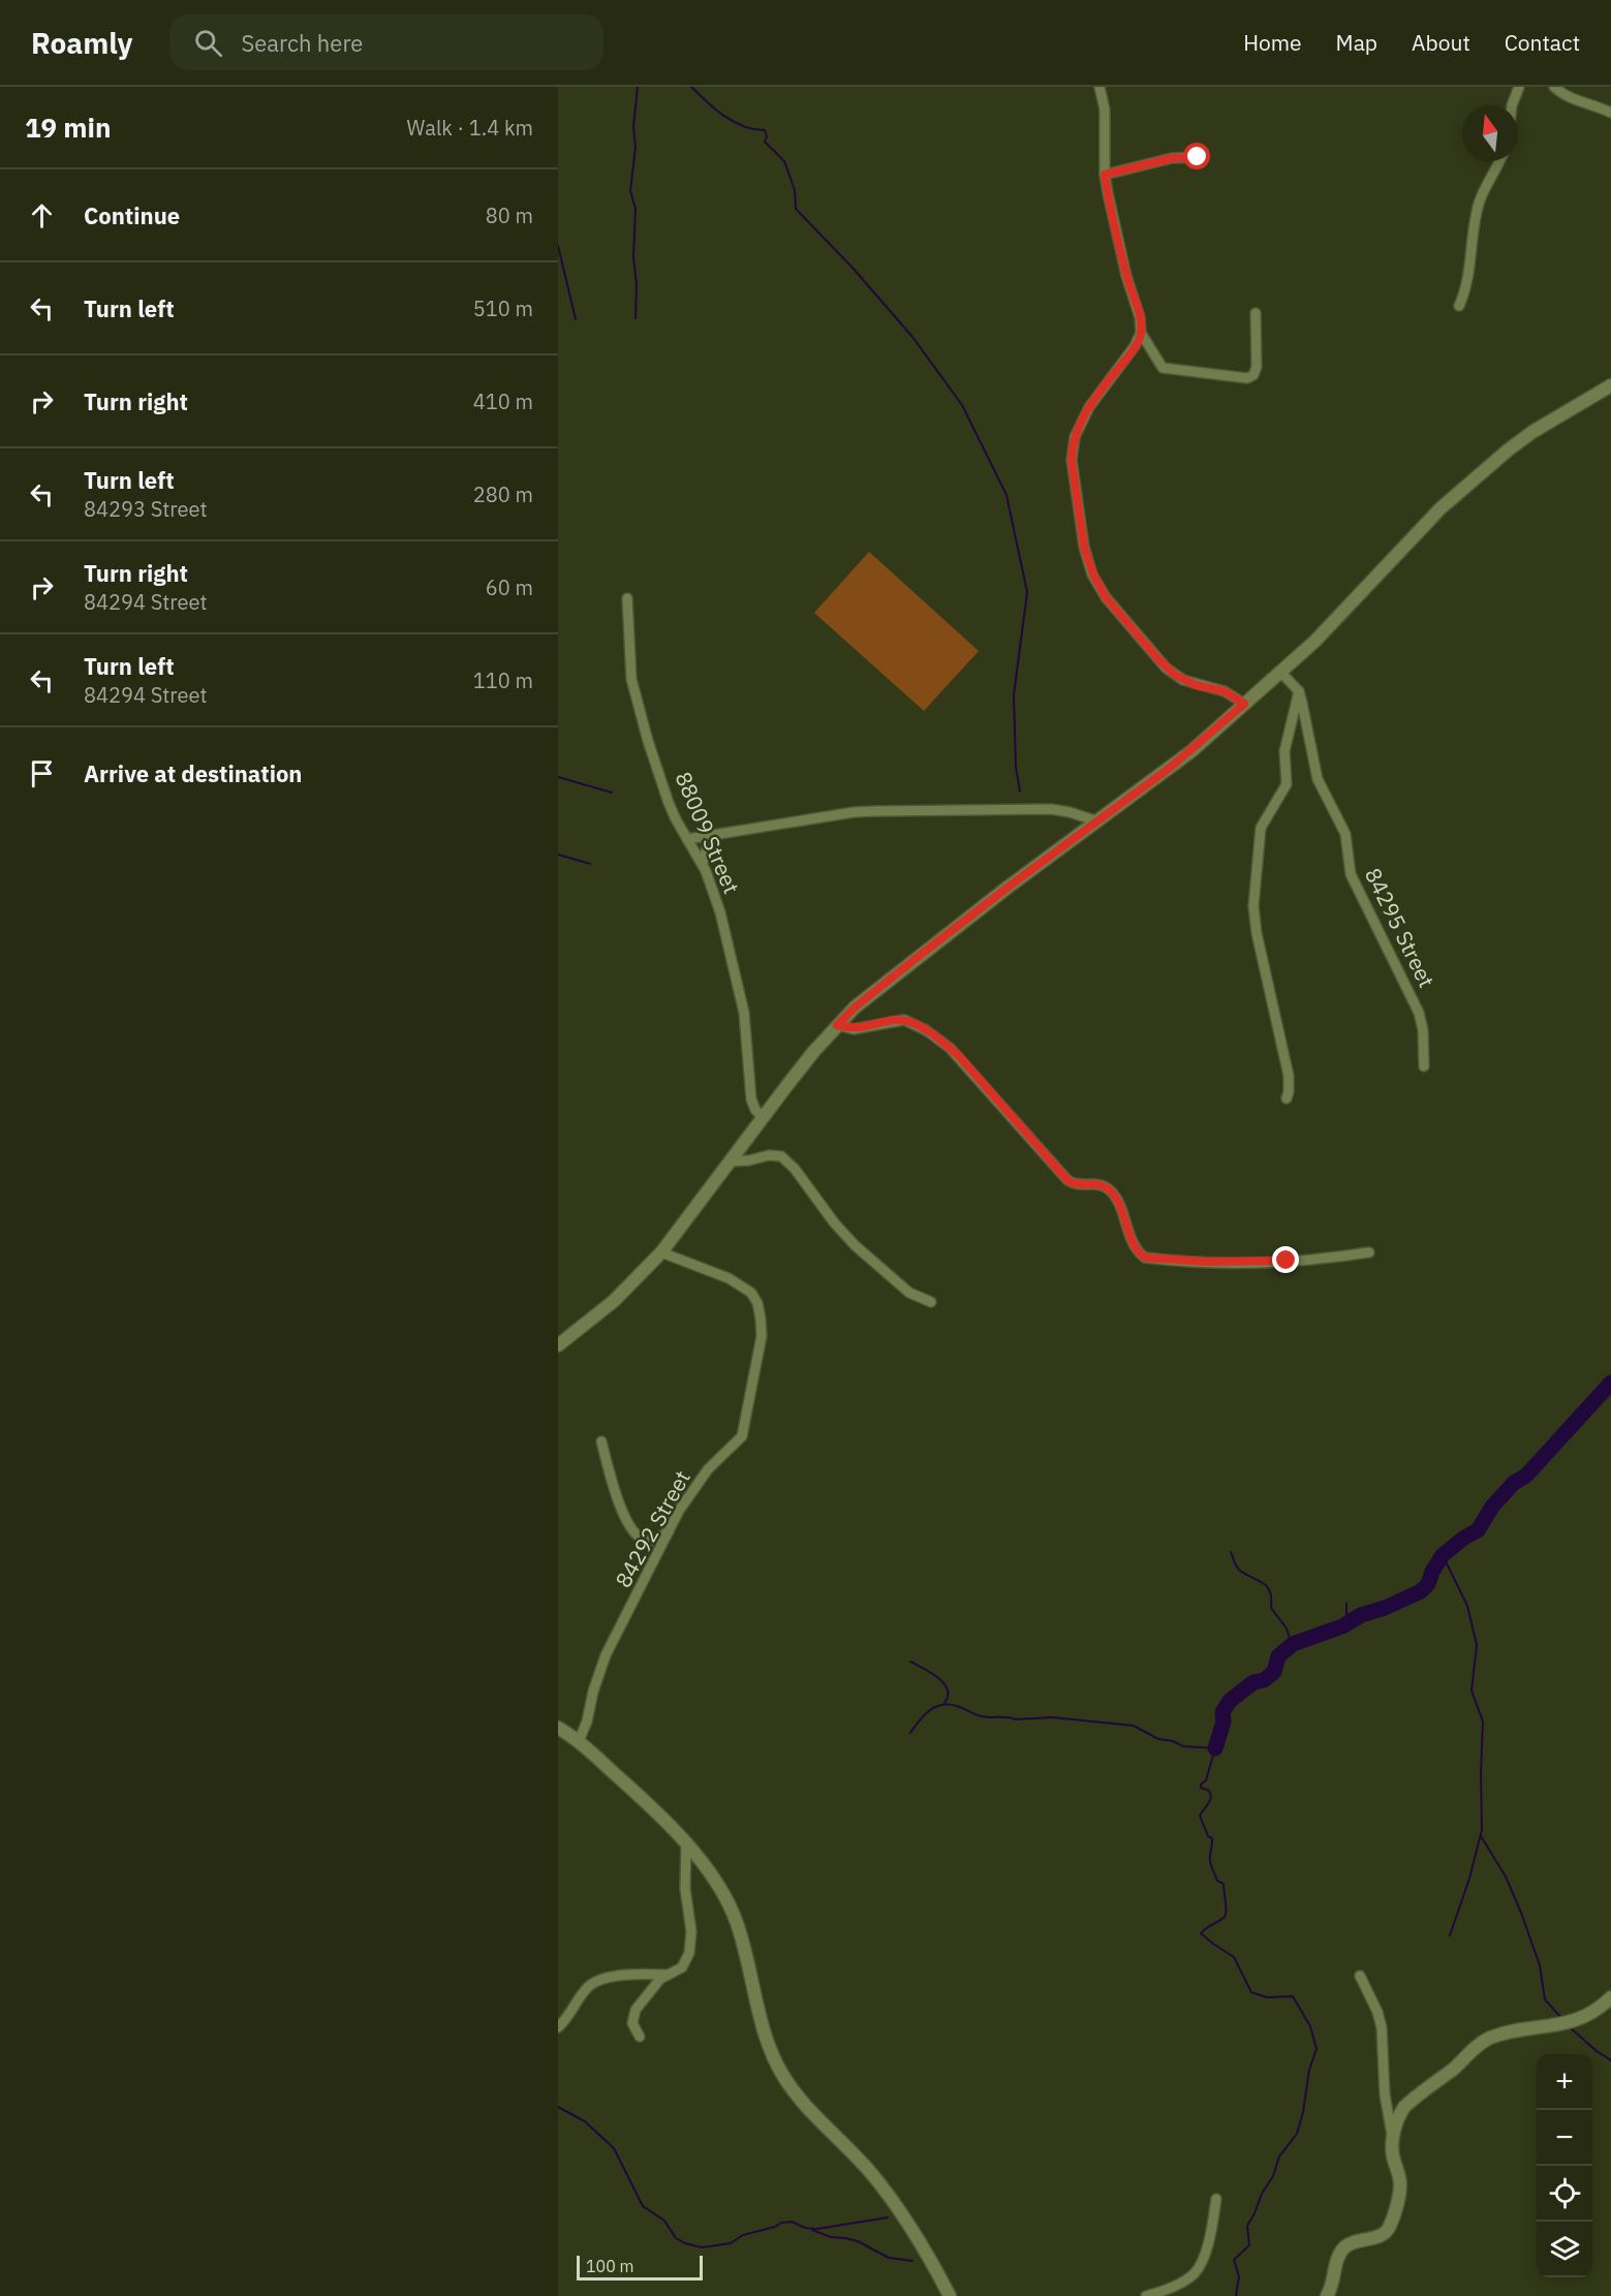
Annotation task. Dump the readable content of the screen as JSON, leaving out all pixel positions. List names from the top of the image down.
{
  "streets": {
    "street": ["88009 Street", "84295 Street", "84292 Street"]
  },
  "scale_bar": "100 m",
  "north": "top",
  "page": {
    "header": "Roamly",
    "search": "Search here",
    "nav": [
      "Home",
      "Map",
      "About",
      "Contact"
    ],
    "heading": ["19 min", "Walk · 1.4 km"],
    "list": [
      ["Continue", "80 m"],
      ["Turn left", "510 m"],
      ["Turn right", "410 m"],
      ["Turn left", "84293 Street", "280 m"],
      ["Turn right", "84294 Street", "60 m"],
      ["Turn left", "84294 Street", "110 m"],
      "Arrive at destination"
    ],
    "map_buttons": ["+", "−"],
    "scale": "100 m"
  }
}
